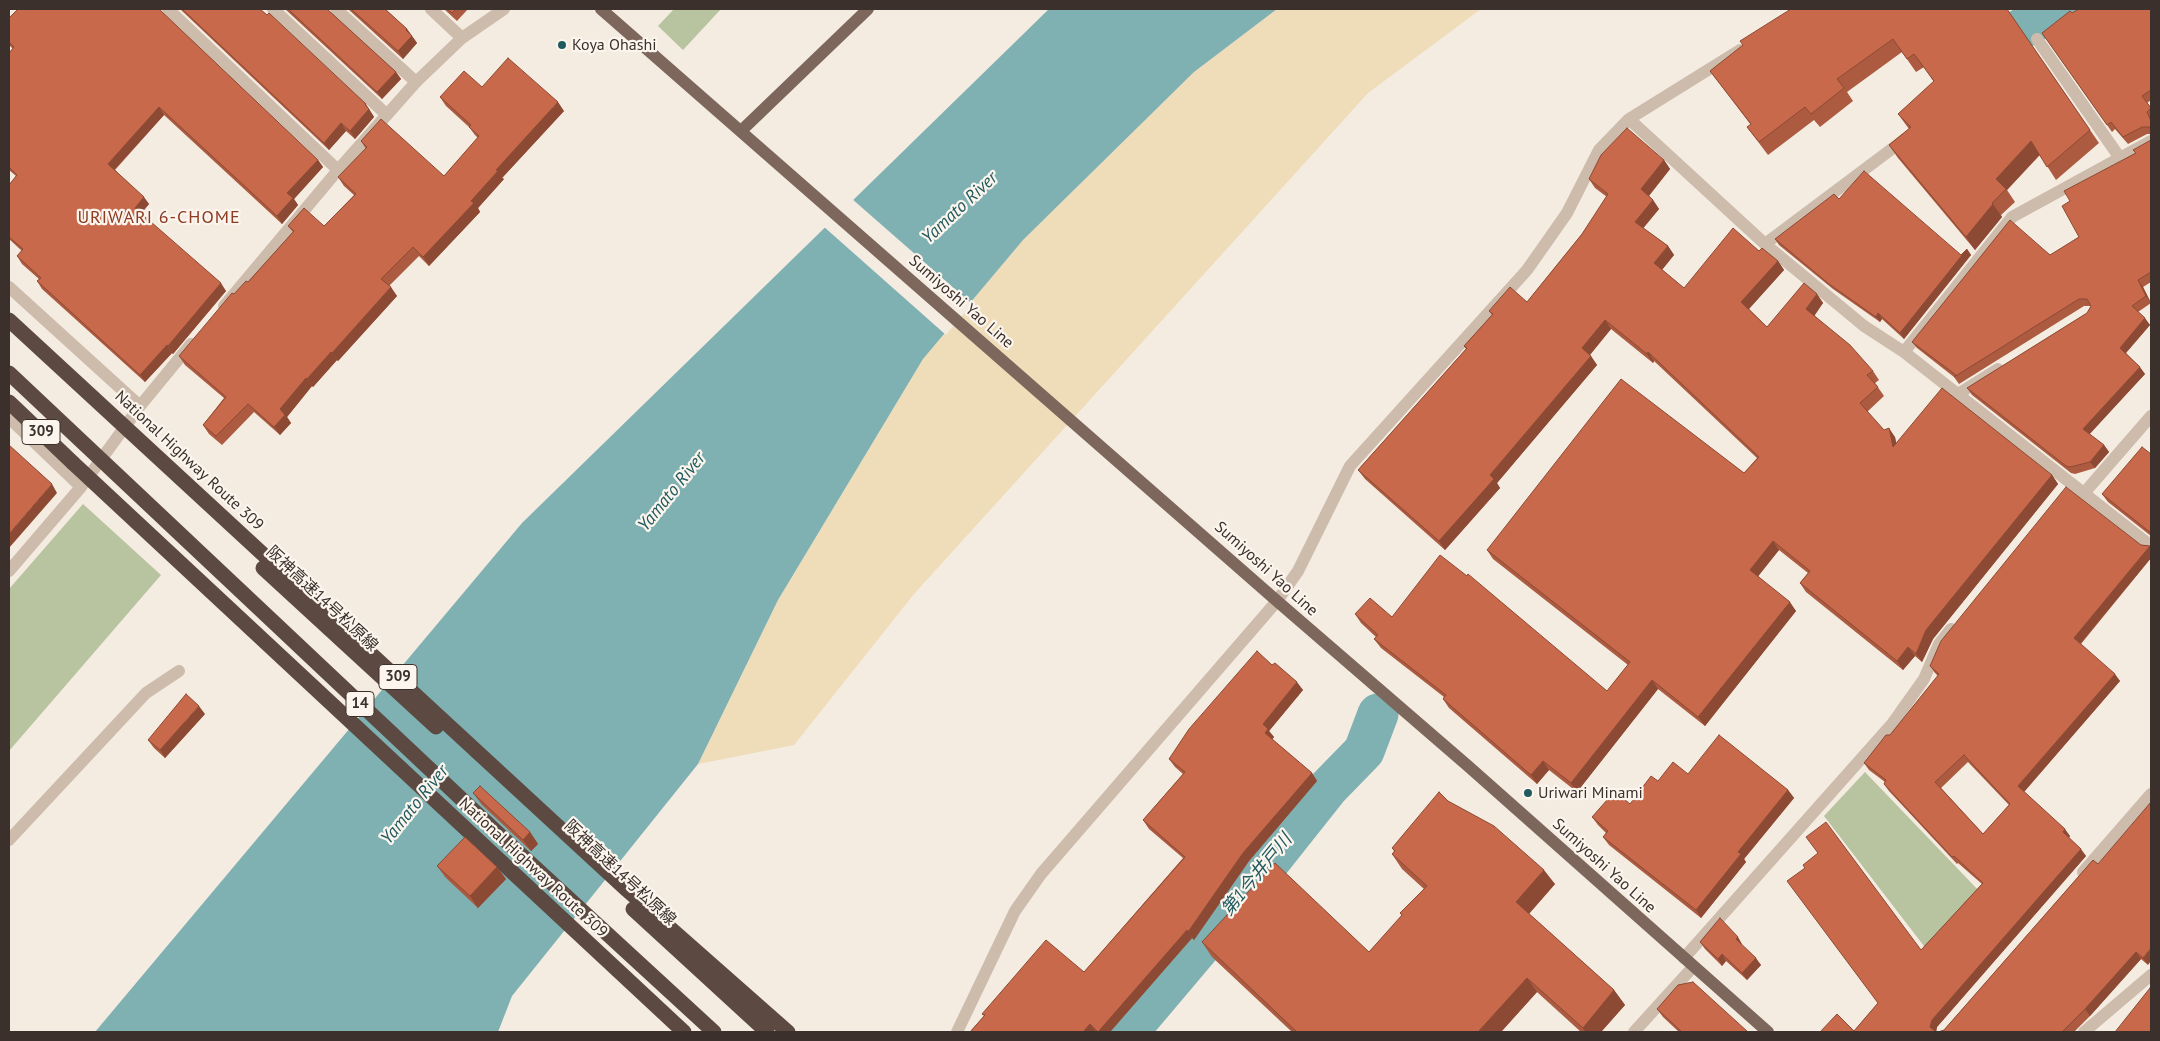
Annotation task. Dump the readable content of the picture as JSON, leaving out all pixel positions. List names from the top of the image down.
{
  "streets": {
    "highway": [
      "309",
      "National Highway Route 309",
      "阪神高速14号松原線",
      "14"
    ],
    "main road": ["Sumiyoshi Yao Line"]
  },
  "districts": ["URIWARI 6-CHOME"],
  "water": ["Yamato River", "第1今井戸川"],
  "places": ["Koya Ohashi", "Uriwari Minami"]
}
